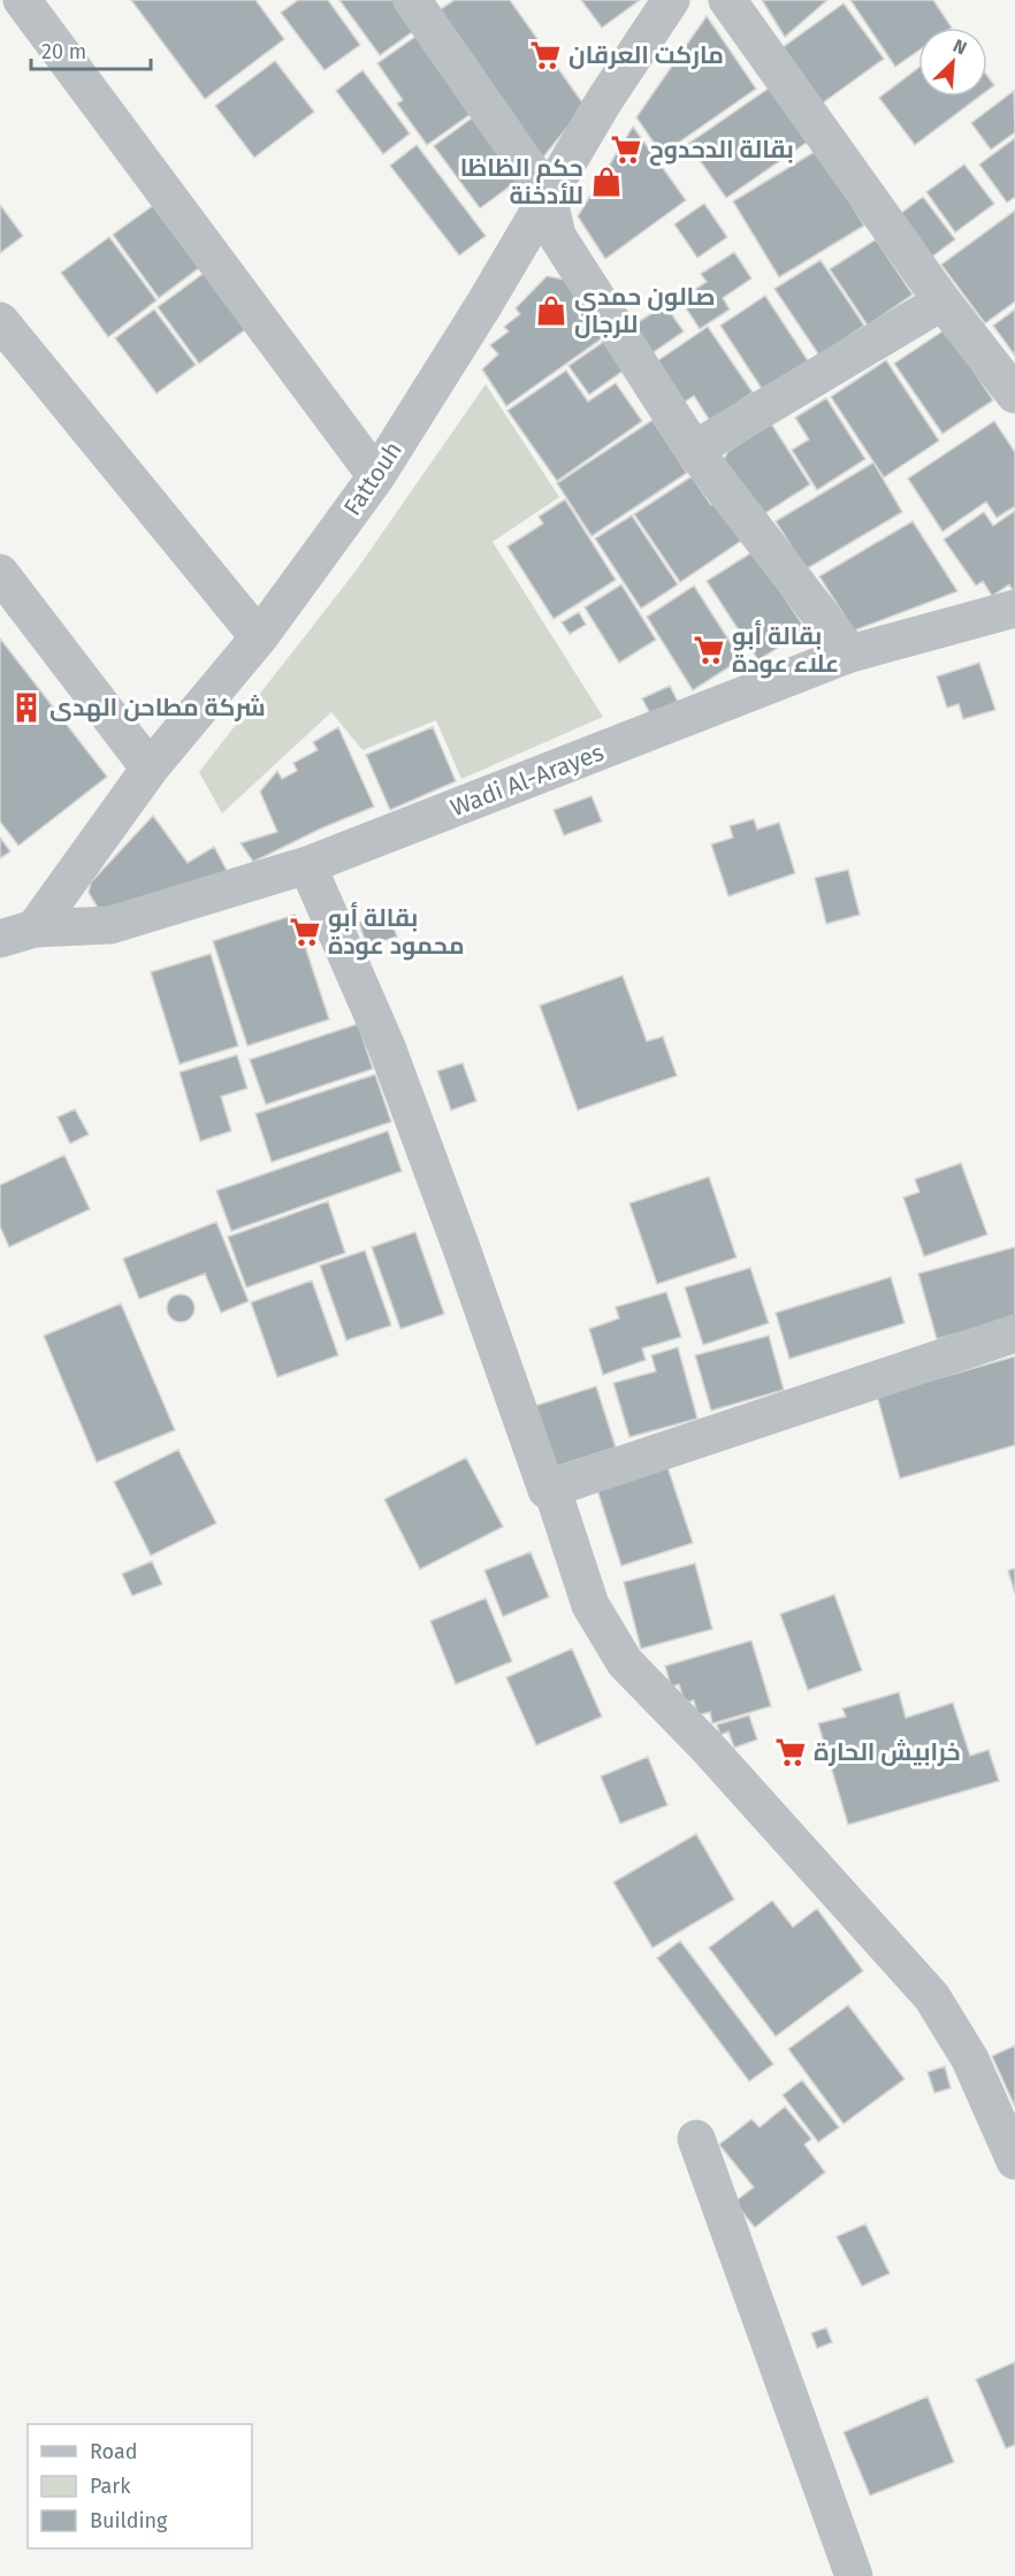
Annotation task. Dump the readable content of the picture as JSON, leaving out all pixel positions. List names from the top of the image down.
{
  "streets": {
    "street": ["Fattouh", "Wadi Al-Arayes"]
  },
  "crossings": [
    ["Fattouh", "Wadi Al-Arayes"]
  ],
  "places": {
    "supermarket": [
      "ماركت العرقان",
      "بقالة الدحدوح",
      "بقالة أبو علاء عودة",
      "بقالة أبو محمود عودة",
      "خرابيش الحارة"
    ],
    "shop": ["حكم الظاظا للأدخنة", "صالون حمدي للرجال"],
    "building": ["شركة مطاحن الهدى"]
  },
  "legend": ["Road", "Park", "Building"],
  "scale_bar": "20 m",
  "north": "top right"
}
